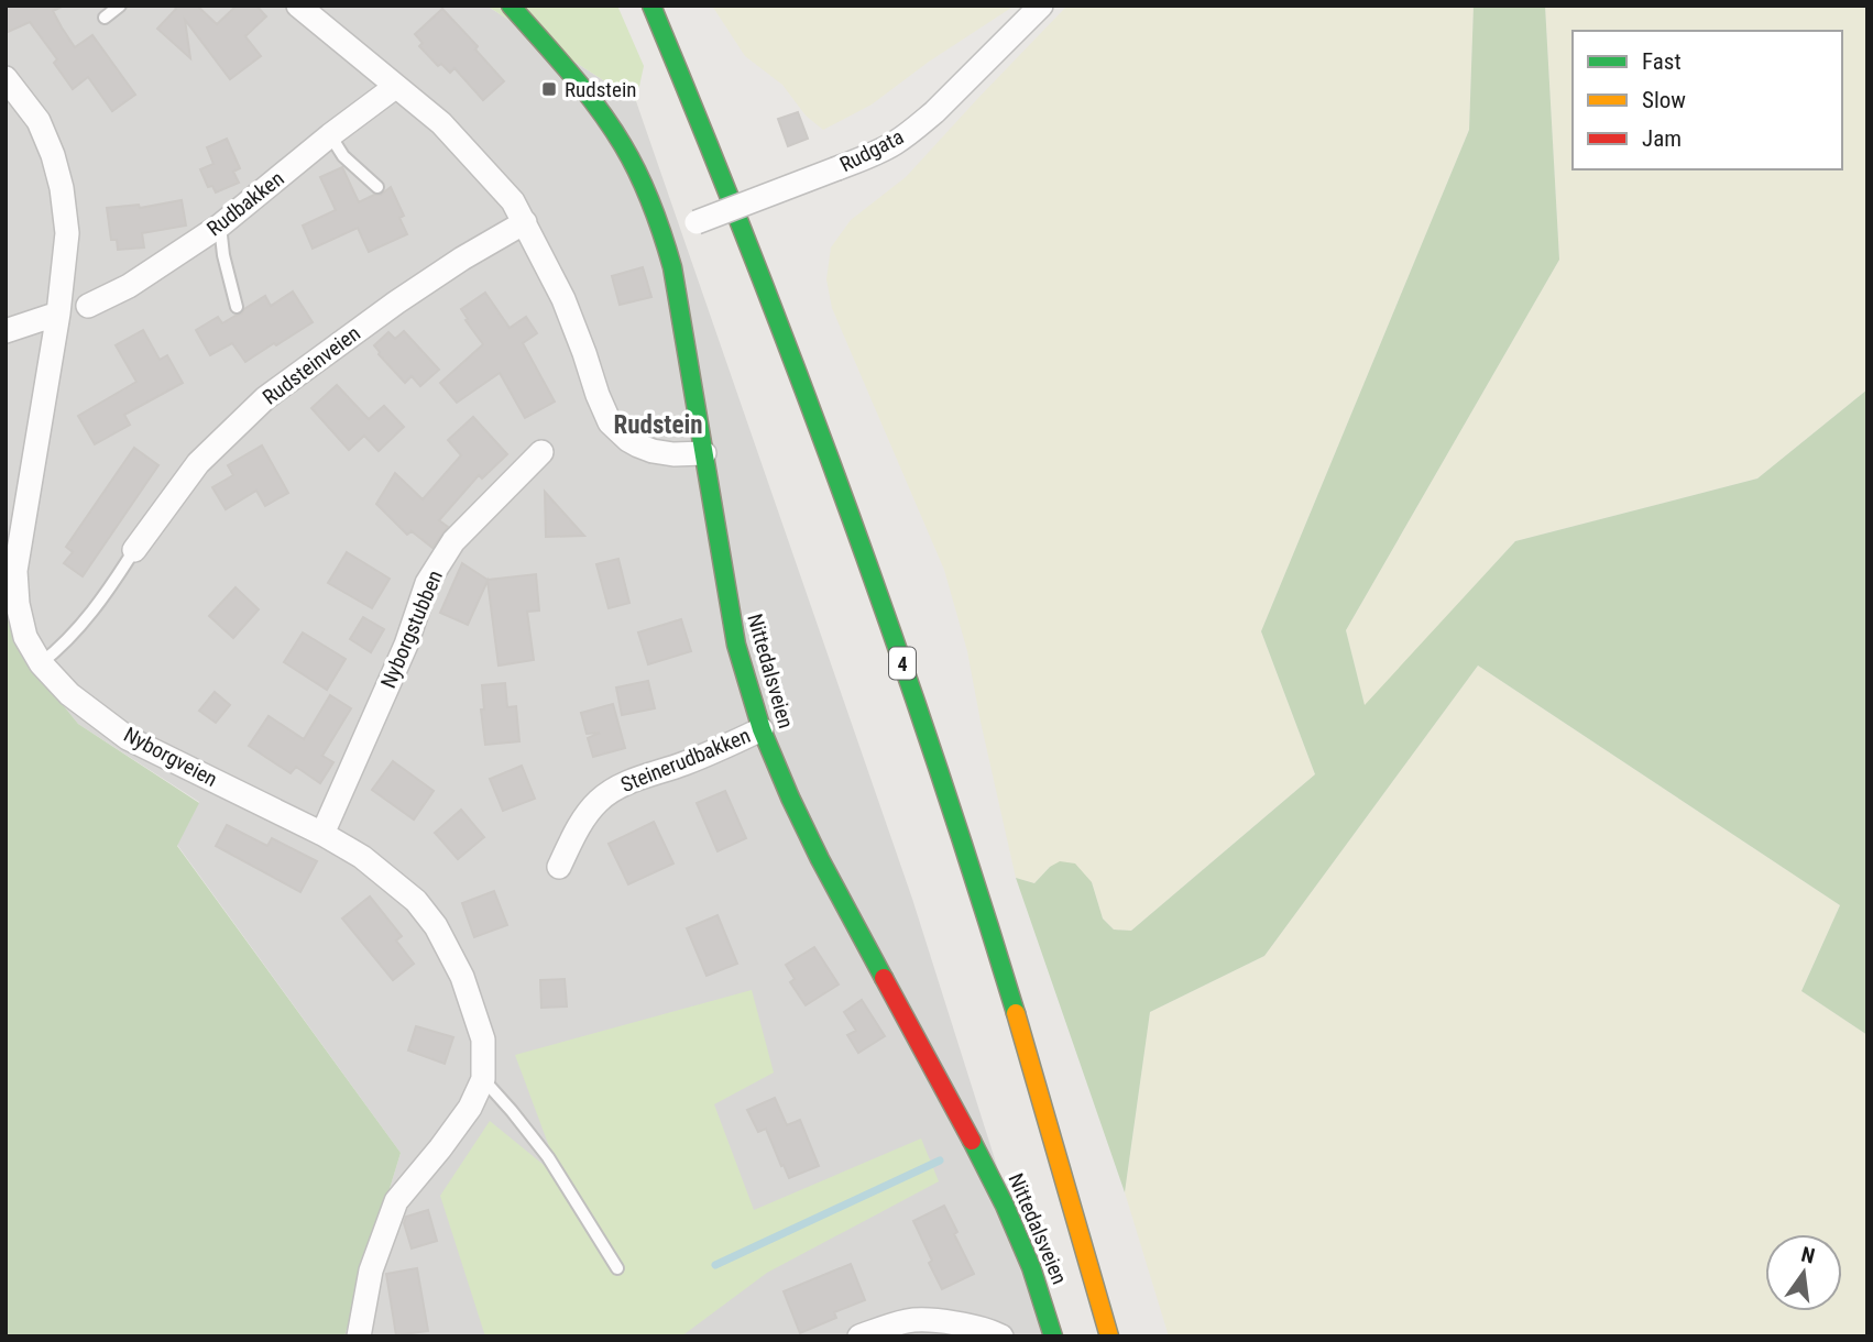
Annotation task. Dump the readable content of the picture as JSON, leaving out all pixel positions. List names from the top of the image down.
{
  "streets": {
    "main road": ["4", "Nittedalsveien"],
    "street": [
      "Rudgata",
      "Rudbakken",
      "Rudsteinveien",
      "Nyborgstubben",
      "Nyborgveien",
      "Steinerudbakken"
    ]
  },
  "crossings": [
    ["Rudgata", "Nittedalsveien"],
    ["Nyborgstubben", "Nyborgveien"],
    ["Nittedalsveien", "Steinerudbakken"]
  ],
  "districts": ["Rudstein"],
  "places": {
    "transit": ["Rudstein"]
  },
  "legend": ["Fast", "Slow", "Jam"],
  "north": "top"
}
